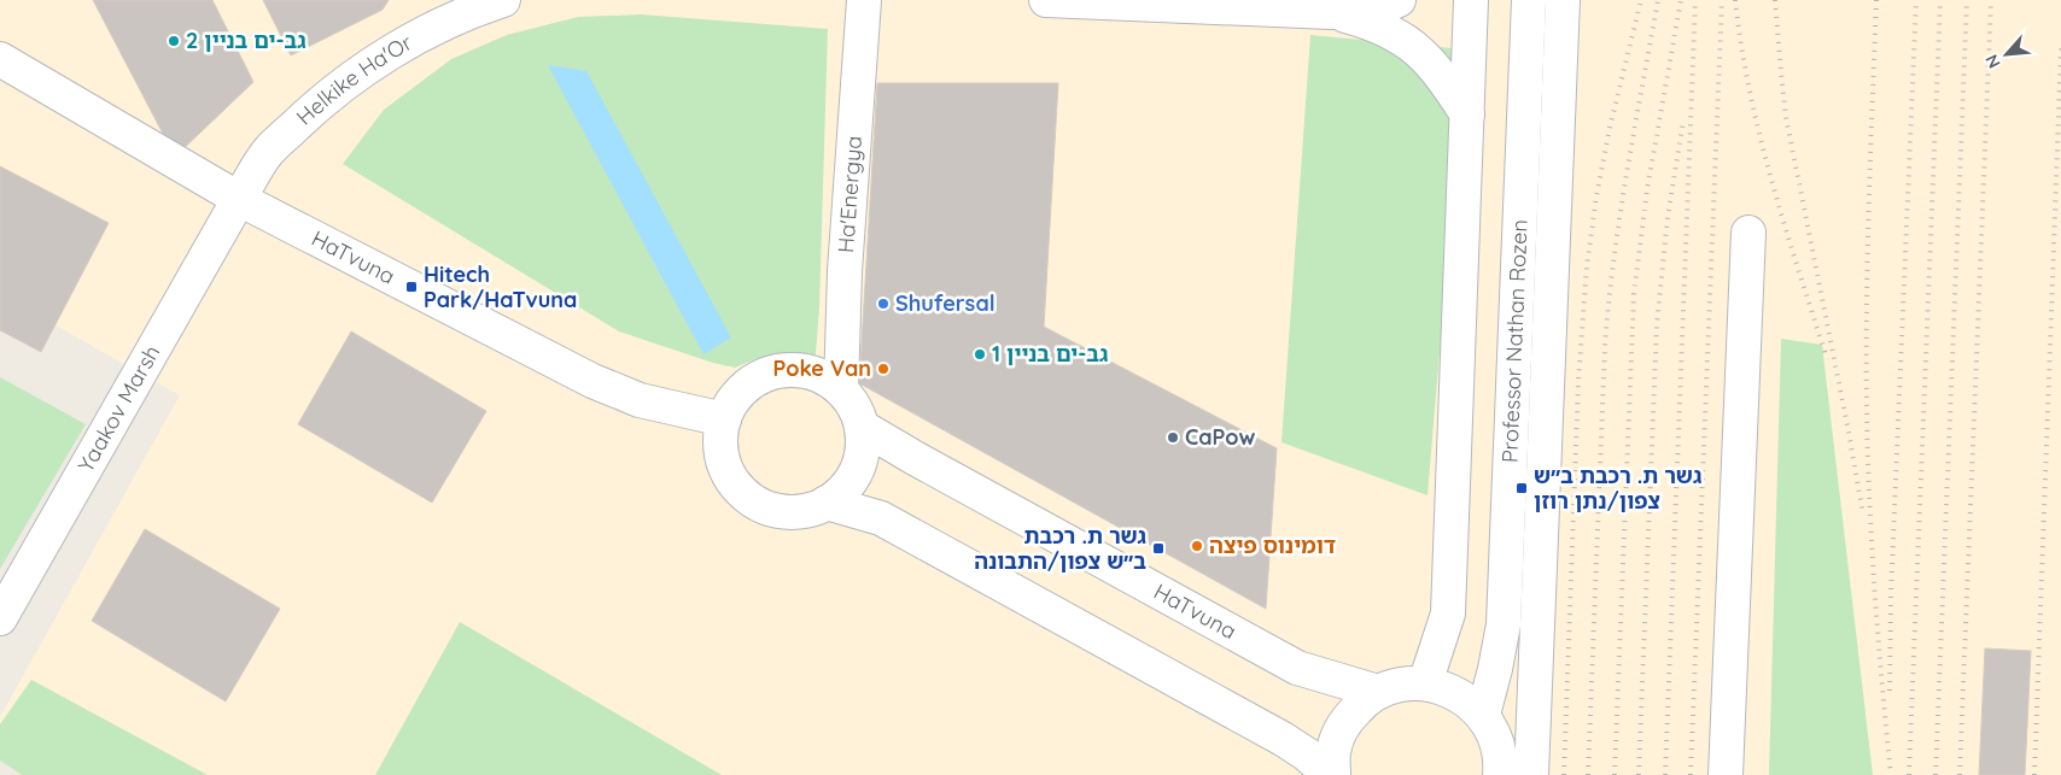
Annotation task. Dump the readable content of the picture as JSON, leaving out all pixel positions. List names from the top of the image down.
{
  "streets": {
    "street": [
      "Helkike Ha'Or",
      "Ha'Energya",
      "HaTvuna",
      "Professor Nathan Rozen",
      "Yaakov Marsh"
    ]
  },
  "crossings": [
    ["Helkike Ha'Or", "HaTvuna"],
    ["Helkike Ha'Or", "Yaakov Marsh"],
    ["Ha'Energya", "HaTvuna"],
    ["HaTvuna", "Yaakov Marsh"]
  ],
  "places": {
    "other": [
      "גב-ים בניין 2",
      "Shufersal",
      "גב-ים בניין 1",
      "Poke Van",
      "CaPow",
      "דומינוס פיצה"
    ],
    "transit": ["Hitech Park/HaTvuna", "גשר ת. רכבת ב״ש צפון/נתן רוזן", "גשר ת. רכבת ב״ש צפון/התבונה"]
  },
  "north": "bottom left"
}
